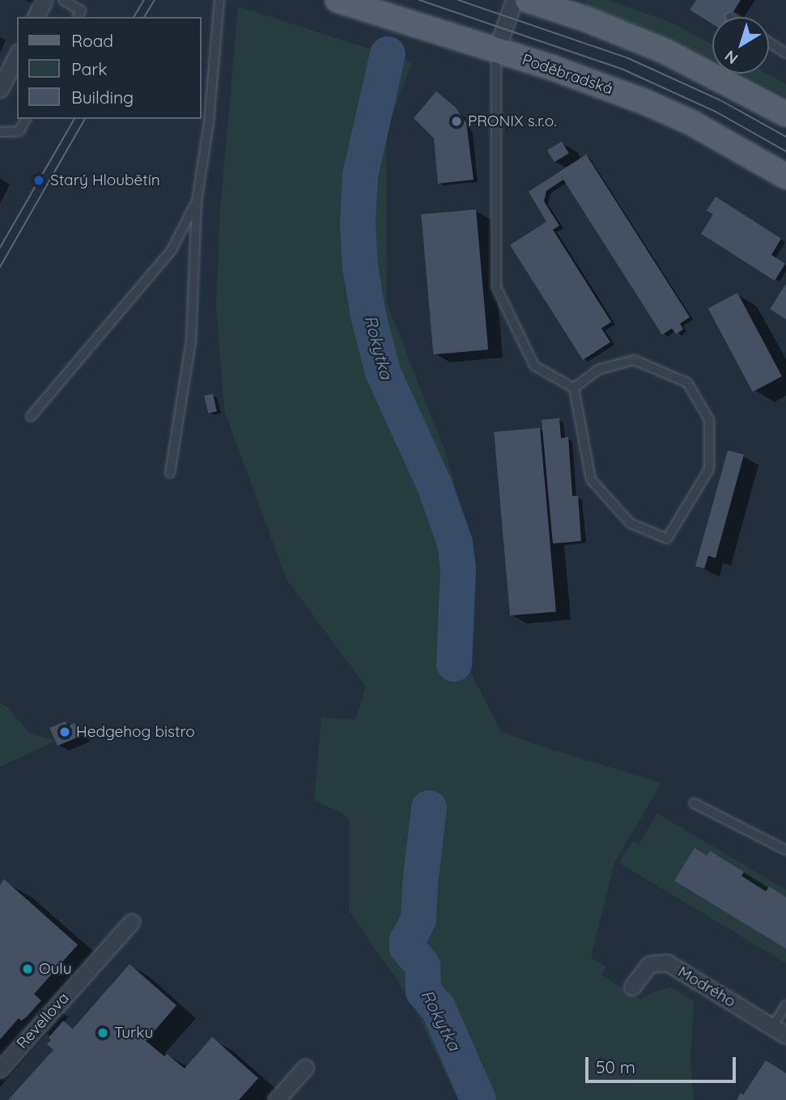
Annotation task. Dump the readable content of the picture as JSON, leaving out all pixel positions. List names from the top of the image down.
{
  "streets": {
    "main road": ["Poděbradská"],
    "street": ["Modrého", "Revellova"]
  },
  "water": ["Rokytka"],
  "places": [
    "PRONIX s.r.o.",
    "Starý Hloubětín",
    "Hedgehog bistro",
    "Oulu",
    "Turku"
  ],
  "legend": ["Road", "Park", "Building"],
  "scale_bar": "50 m",
  "north": "bottom left"
}
